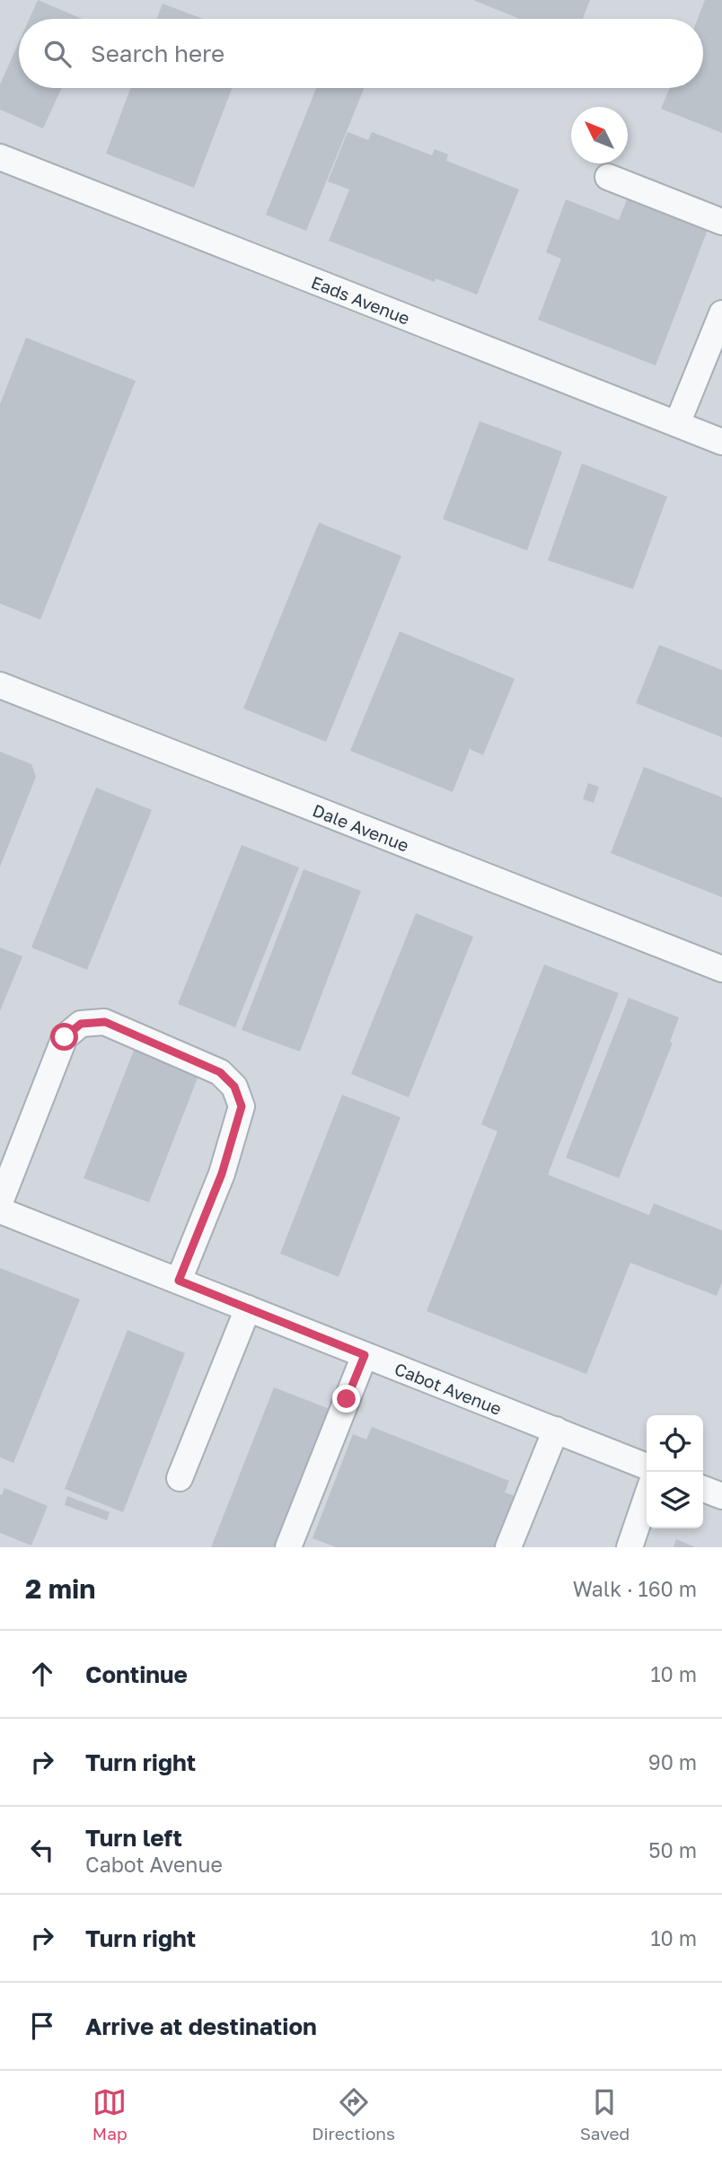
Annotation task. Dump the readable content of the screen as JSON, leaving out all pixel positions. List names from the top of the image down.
{
  "streets": {
    "street": ["Eads Avenue", "Dale Avenue", "Cabot Avenue"]
  },
  "north": "top left",
  "page": {
    "search": "Search here",
    "heading": ["2 min", "Walk · 160 m"],
    "list": [
      ["Continue", "10 m"],
      ["Turn right", "90 m"],
      ["Turn left", "Cabot Avenue", "50 m"],
      ["Turn right", "10 m"],
      "Arrive at destination"
    ],
    "nav": ["Map", "Directions", "Saved"]
  }
}
